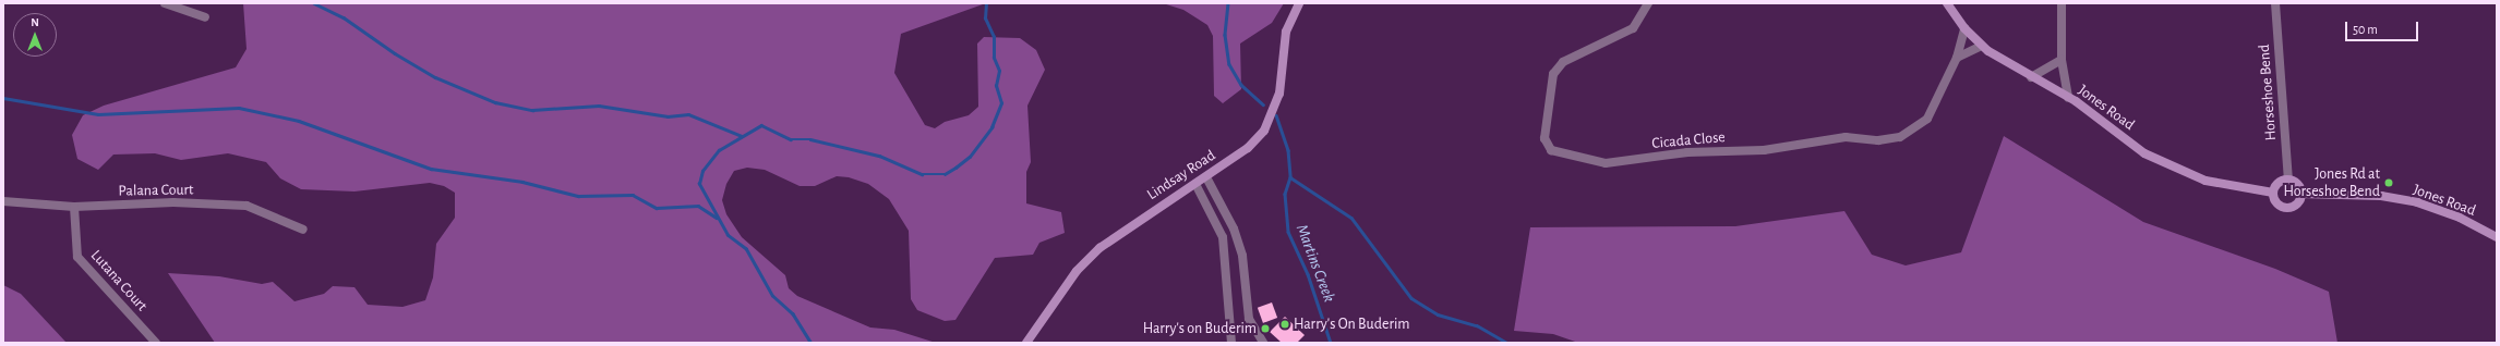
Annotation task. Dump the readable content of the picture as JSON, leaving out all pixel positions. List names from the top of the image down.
{
  "streets": {
    "main road": ["Jones Road", "Lindsay Road"],
    "street": [
      "Horseshoe Bend",
      "Cicada Close",
      "Palana Court",
      "Lutana Court"
    ]
  },
  "crossings": [
    ["Horseshoe Bend", "Jones Road"],
    ["Jones Road", "Cicada Close"],
    ["Palana Court", "Lutana Court"]
  ],
  "water": ["Martins Creek"],
  "places": ["Jones Rd at Horseshoe Bend", "Harry's On Buderim", "Harry's on Buderim"],
  "scale_bar": "50 m",
  "north": "top"
}
